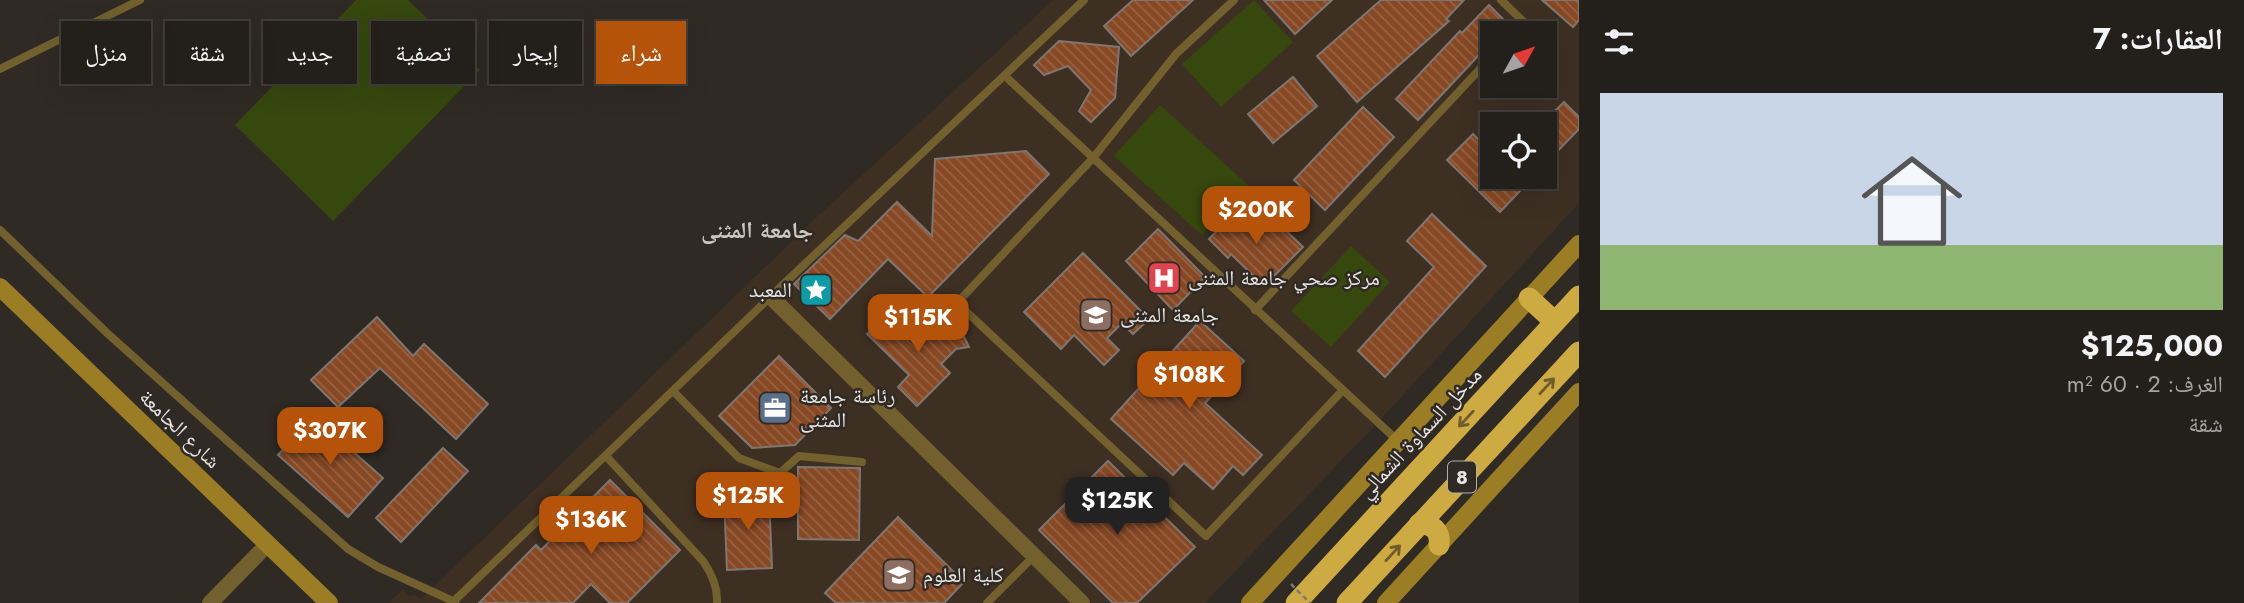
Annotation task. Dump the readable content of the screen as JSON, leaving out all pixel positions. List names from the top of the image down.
{
  "streets": {
    "highway": ["مدخل السماوة الشمالي", "8"],
    "main road": ["شارع الجامعة"]
  },
  "districts": ["جامعة المثنى"],
  "places": {
    "hospital": ["مركز صحي جامعة المثنى"],
    "place": ["المعبد"],
    "school or university": ["جامعة المثنى", "كلية العلوم"],
    "office": ["رئاسة جامعة المثنى"]
  },
  "north": "top right",
  "page": {
    "heading": "العقارات: 7",
    "chip": [
      "شراء",
      "إيجار",
      "تصفية",
      "جديد",
      "شقة",
      "منزل"
    ],
    "list": [
      {
        "name": "$125,000",
        "note": "الغرف: 2 · 60 m² · شقة"
      }
    ],
    "price": [
      "$200K",
      "$115K",
      "$108K",
      "$307K",
      "$125K",
      "$125K",
      "$136K"
    ]
  }
}
